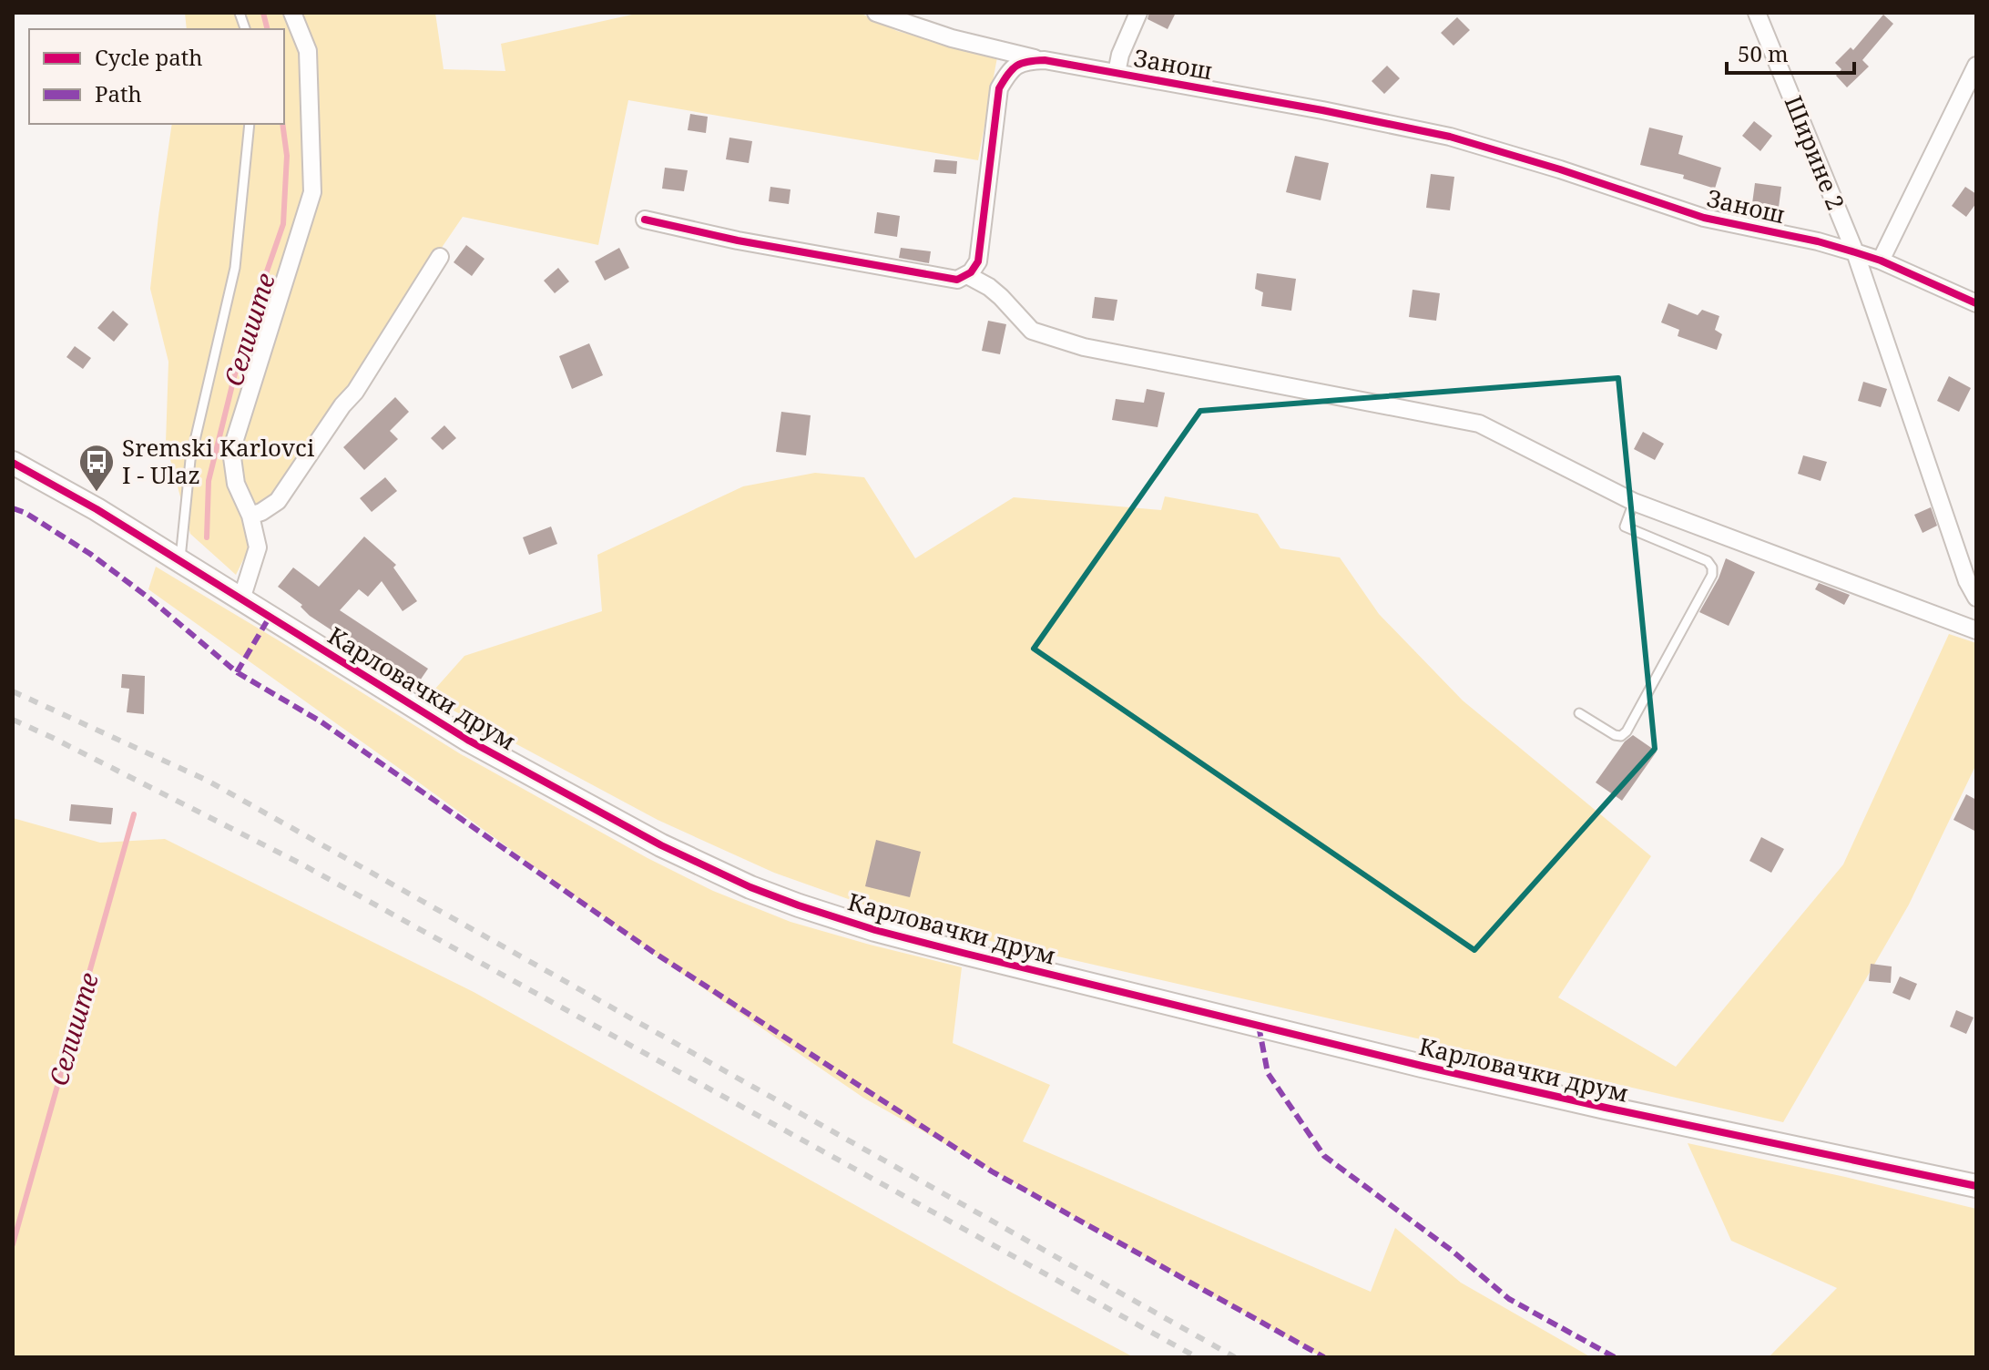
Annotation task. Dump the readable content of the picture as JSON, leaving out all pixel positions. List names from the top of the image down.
{
  "streets": {
    "main road": ["Карловачки друм"],
    "street": ["Занош", "Ширине 2"]
  },
  "crossings": [
    ["Занош", "Ширине 2"]
  ],
  "water": ["Селиште"],
  "places": {
    "bus stop": ["Sremski Karlovci I - Ulaz"]
  },
  "legend": ["Cycle path", "Path"],
  "scale_bar": "50 m"
}
